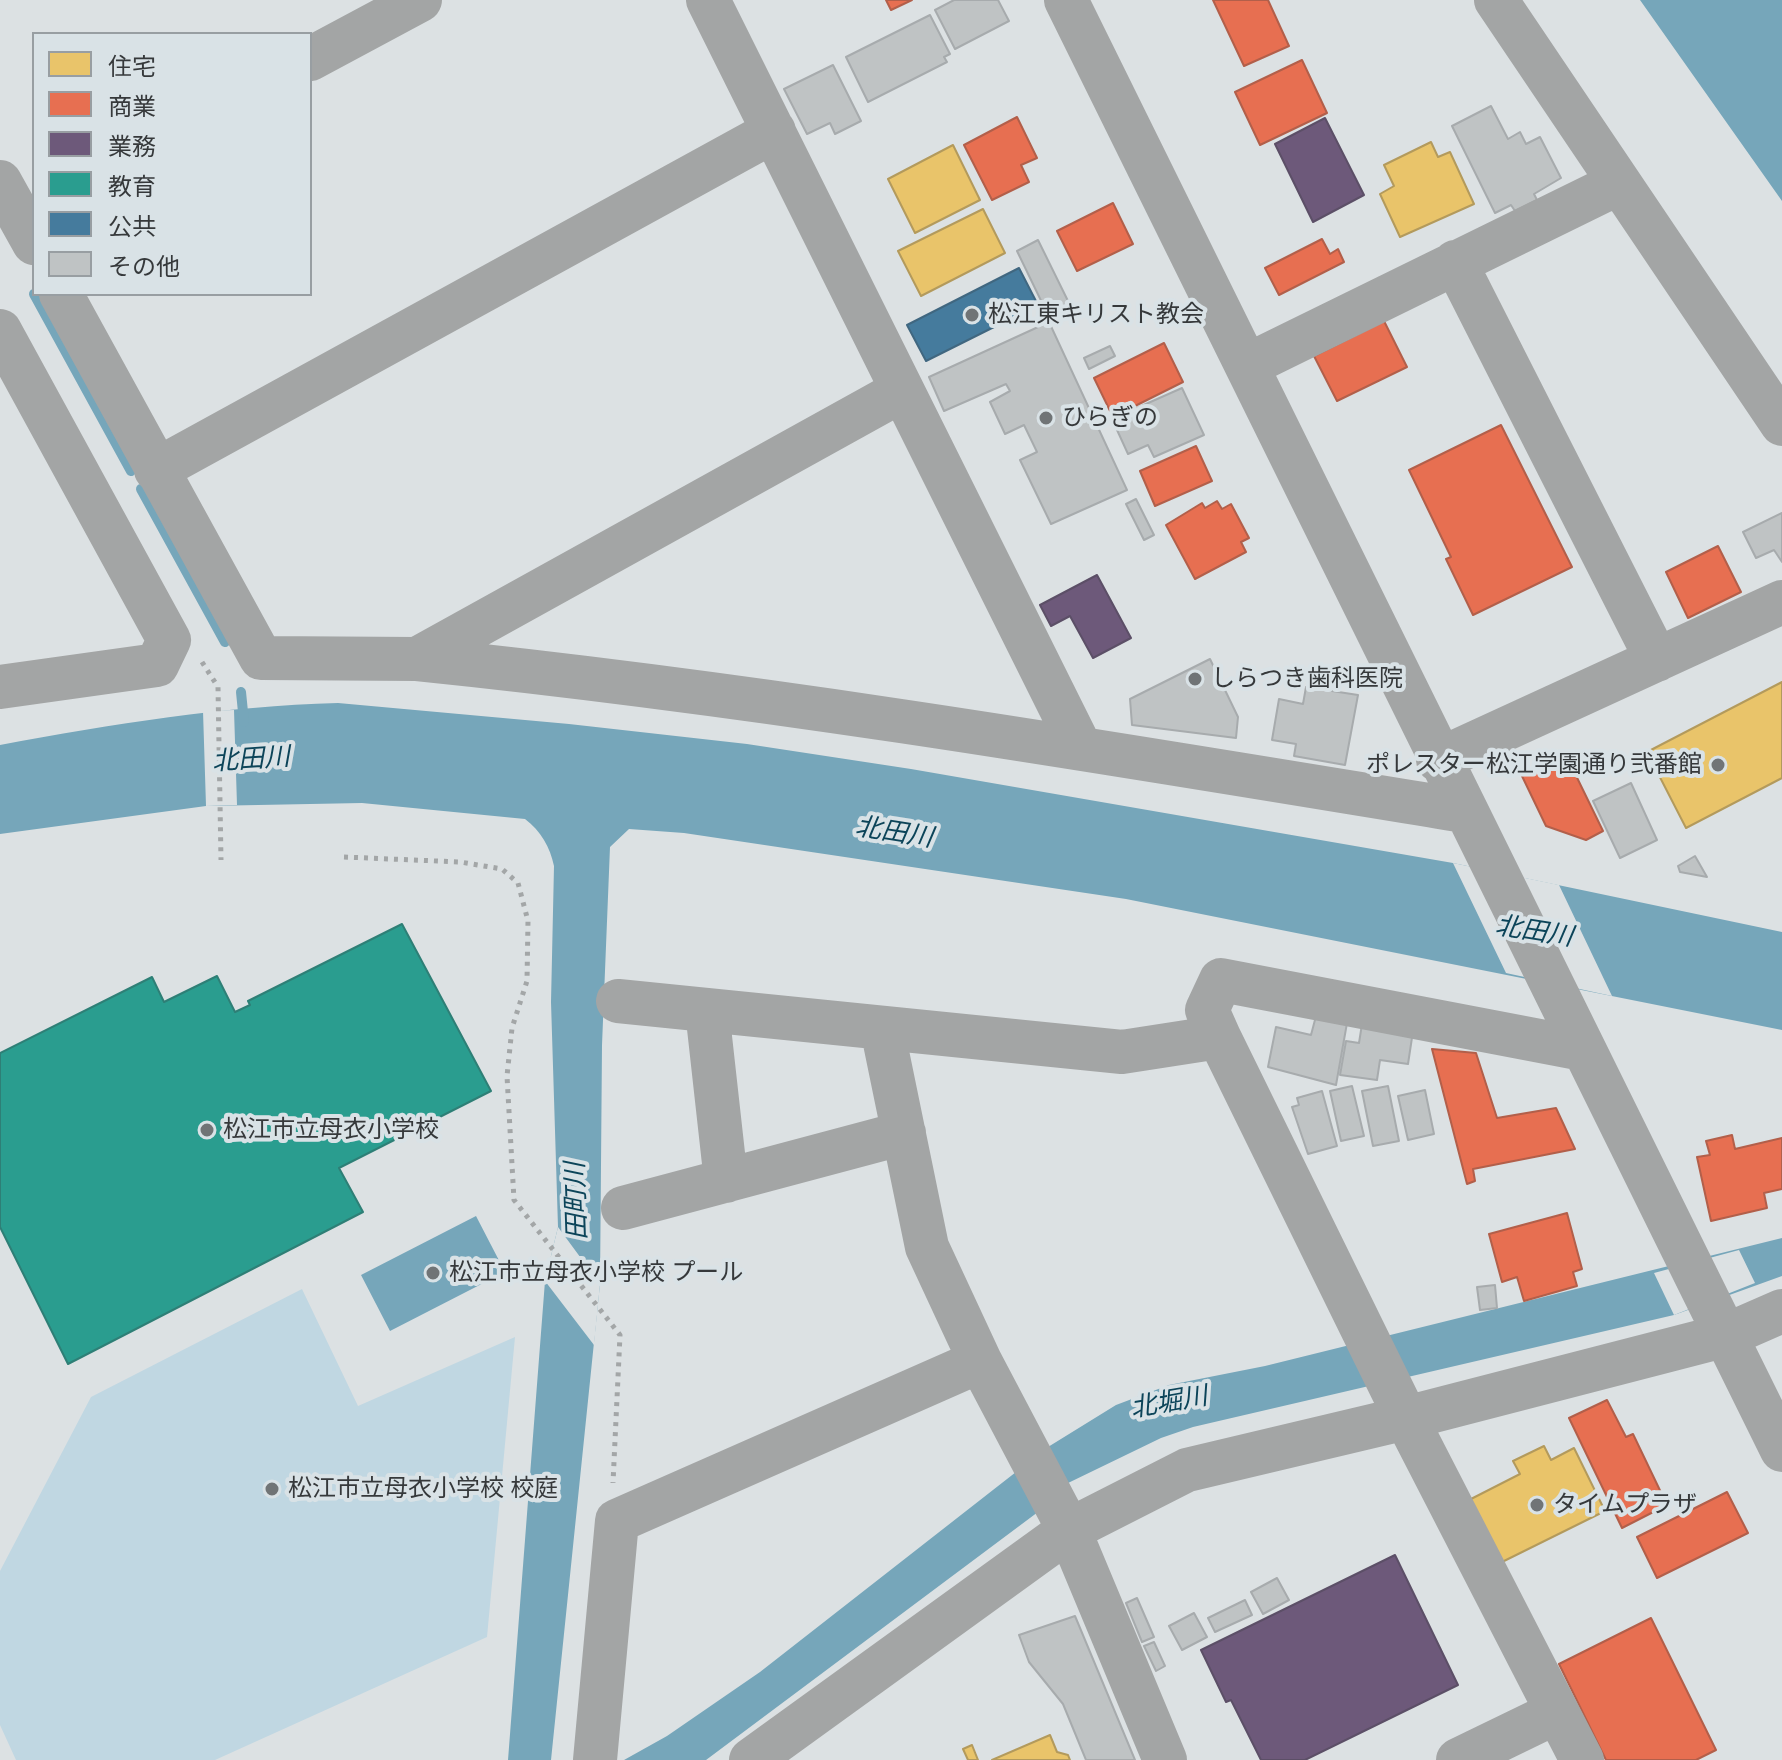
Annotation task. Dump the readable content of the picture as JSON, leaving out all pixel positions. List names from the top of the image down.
{
  "water": ["北田川", "田町川", "北堀川"],
  "places": [
    "松江東キリスト教会",
    "ひらぎの",
    "しらつき歯科医院",
    "ポレスター松江学園通り弐番館",
    "松江市立母衣小学校",
    "松江市立母衣小学校 プール",
    "松江市立母衣小学校 校庭",
    "タイムプラザ"
  ],
  "legend": [
    "住宅",
    "商業",
    "業務",
    "教育",
    "公共",
    "その他"
  ]
}
